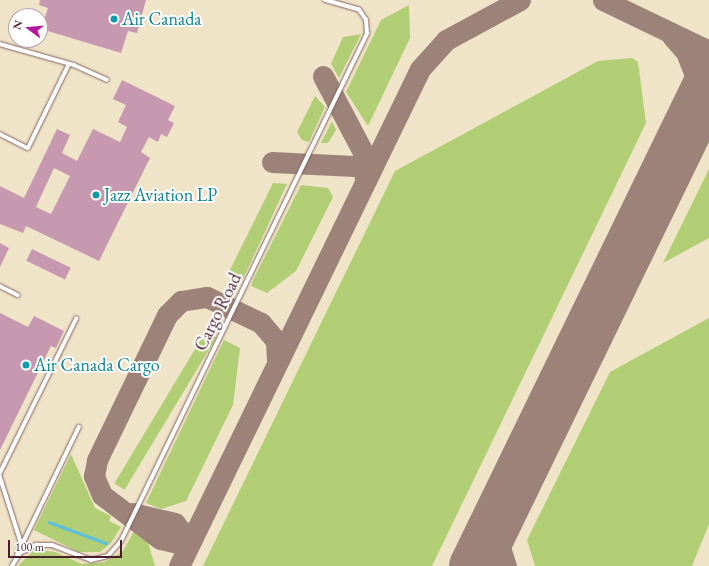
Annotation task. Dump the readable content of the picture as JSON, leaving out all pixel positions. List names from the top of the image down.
{
  "streets": {
    "lane": ["Cargo Road"]
  },
  "places": ["Air Canada", "Jazz Aviation LP", "Air Canada Cargo"],
  "scale_bar": "100 m",
  "north": "left"
}
